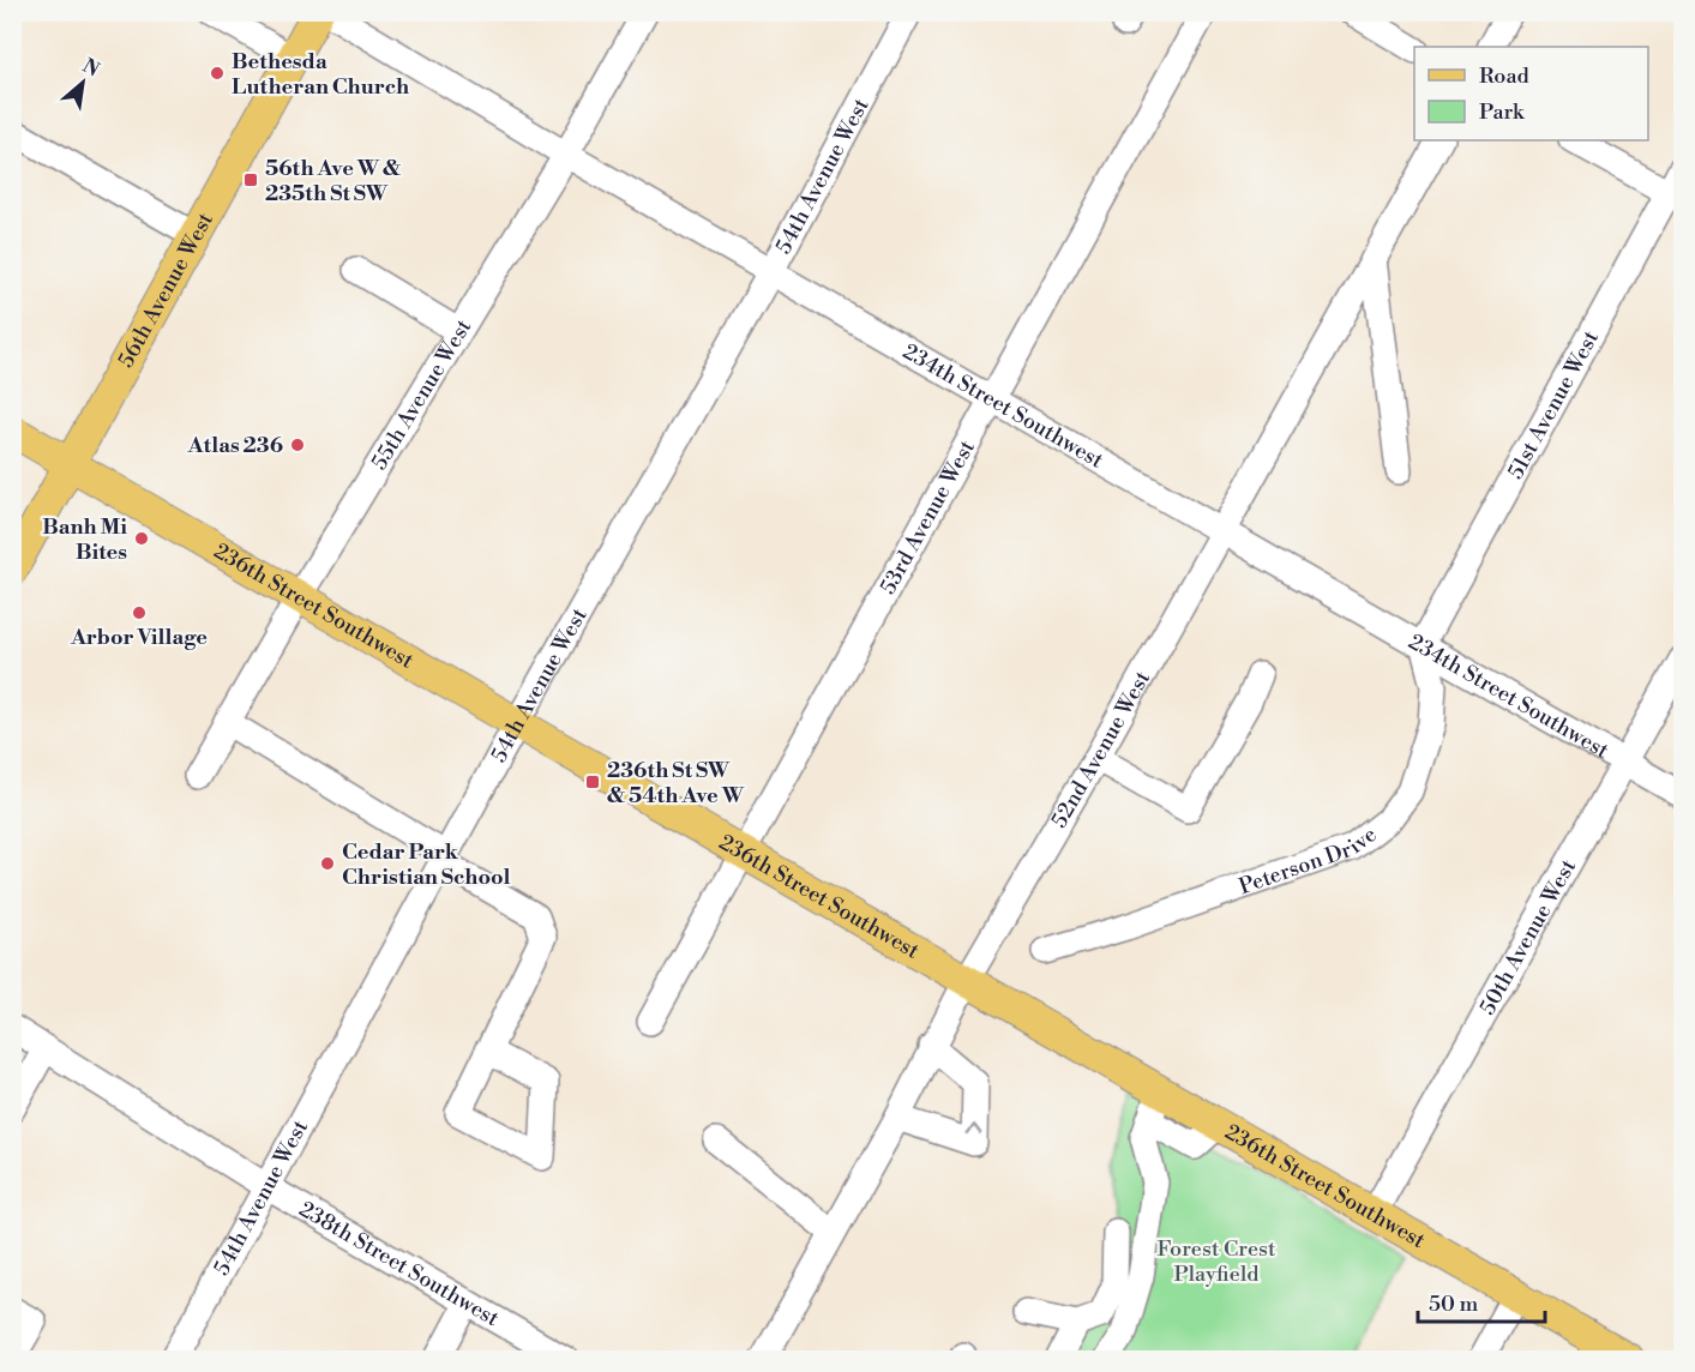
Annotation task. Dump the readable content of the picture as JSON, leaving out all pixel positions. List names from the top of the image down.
{
  "streets": {
    "main road": ["56th Avenue West", "236th Street Southwest"],
    "street": [
      "54th Avenue West",
      "55th Avenue West",
      "234th Street Southwest",
      "51st Avenue West",
      "53rd Avenue West",
      "52nd Avenue West",
      "Peterson Drive",
      "50th Avenue West",
      "238th Street Southwest"
    ]
  },
  "crossings": [
    ["54th Avenue West", "234th Street Southwest"],
    ["54th Avenue West", "236th Street Southwest"],
    ["54th Avenue West", "238th Street Southwest"],
    ["56th Avenue West", "236th Street Southwest"],
    ["55th Avenue West", "234th Street Southwest"],
    ["55th Avenue West", "236th Street Southwest"],
    ["234th Street Southwest", "51st Avenue West"],
    ["234th Street Southwest", "53rd Avenue West"],
    ["234th Street Southwest", "52nd Avenue West"],
    ["234th Street Southwest", "Peterson Drive"],
    ["234th Street Southwest", "50th Avenue West"],
    ["51st Avenue West", "Peterson Drive"],
    ["53rd Avenue West", "236th Street Southwest"],
    ["236th Street Southwest", "52nd Avenue West"],
    ["236th Street Southwest", "50th Avenue West"]
  ],
  "parks": ["Forest Crest Playfield"],
  "places": {
    "other": [
      "Bethesda Lutheran Church",
      "Atlas 236",
      "Banh Mi Bites",
      "Arbor Village",
      "Cedar Park Christian School"
    ],
    "transit": ["56th Ave W & 235th St SW", "236th St SW & 54th Ave W"]
  },
  "legend": ["Road", "Park"],
  "scale_bar": "50 m",
  "north": "top right"
}
